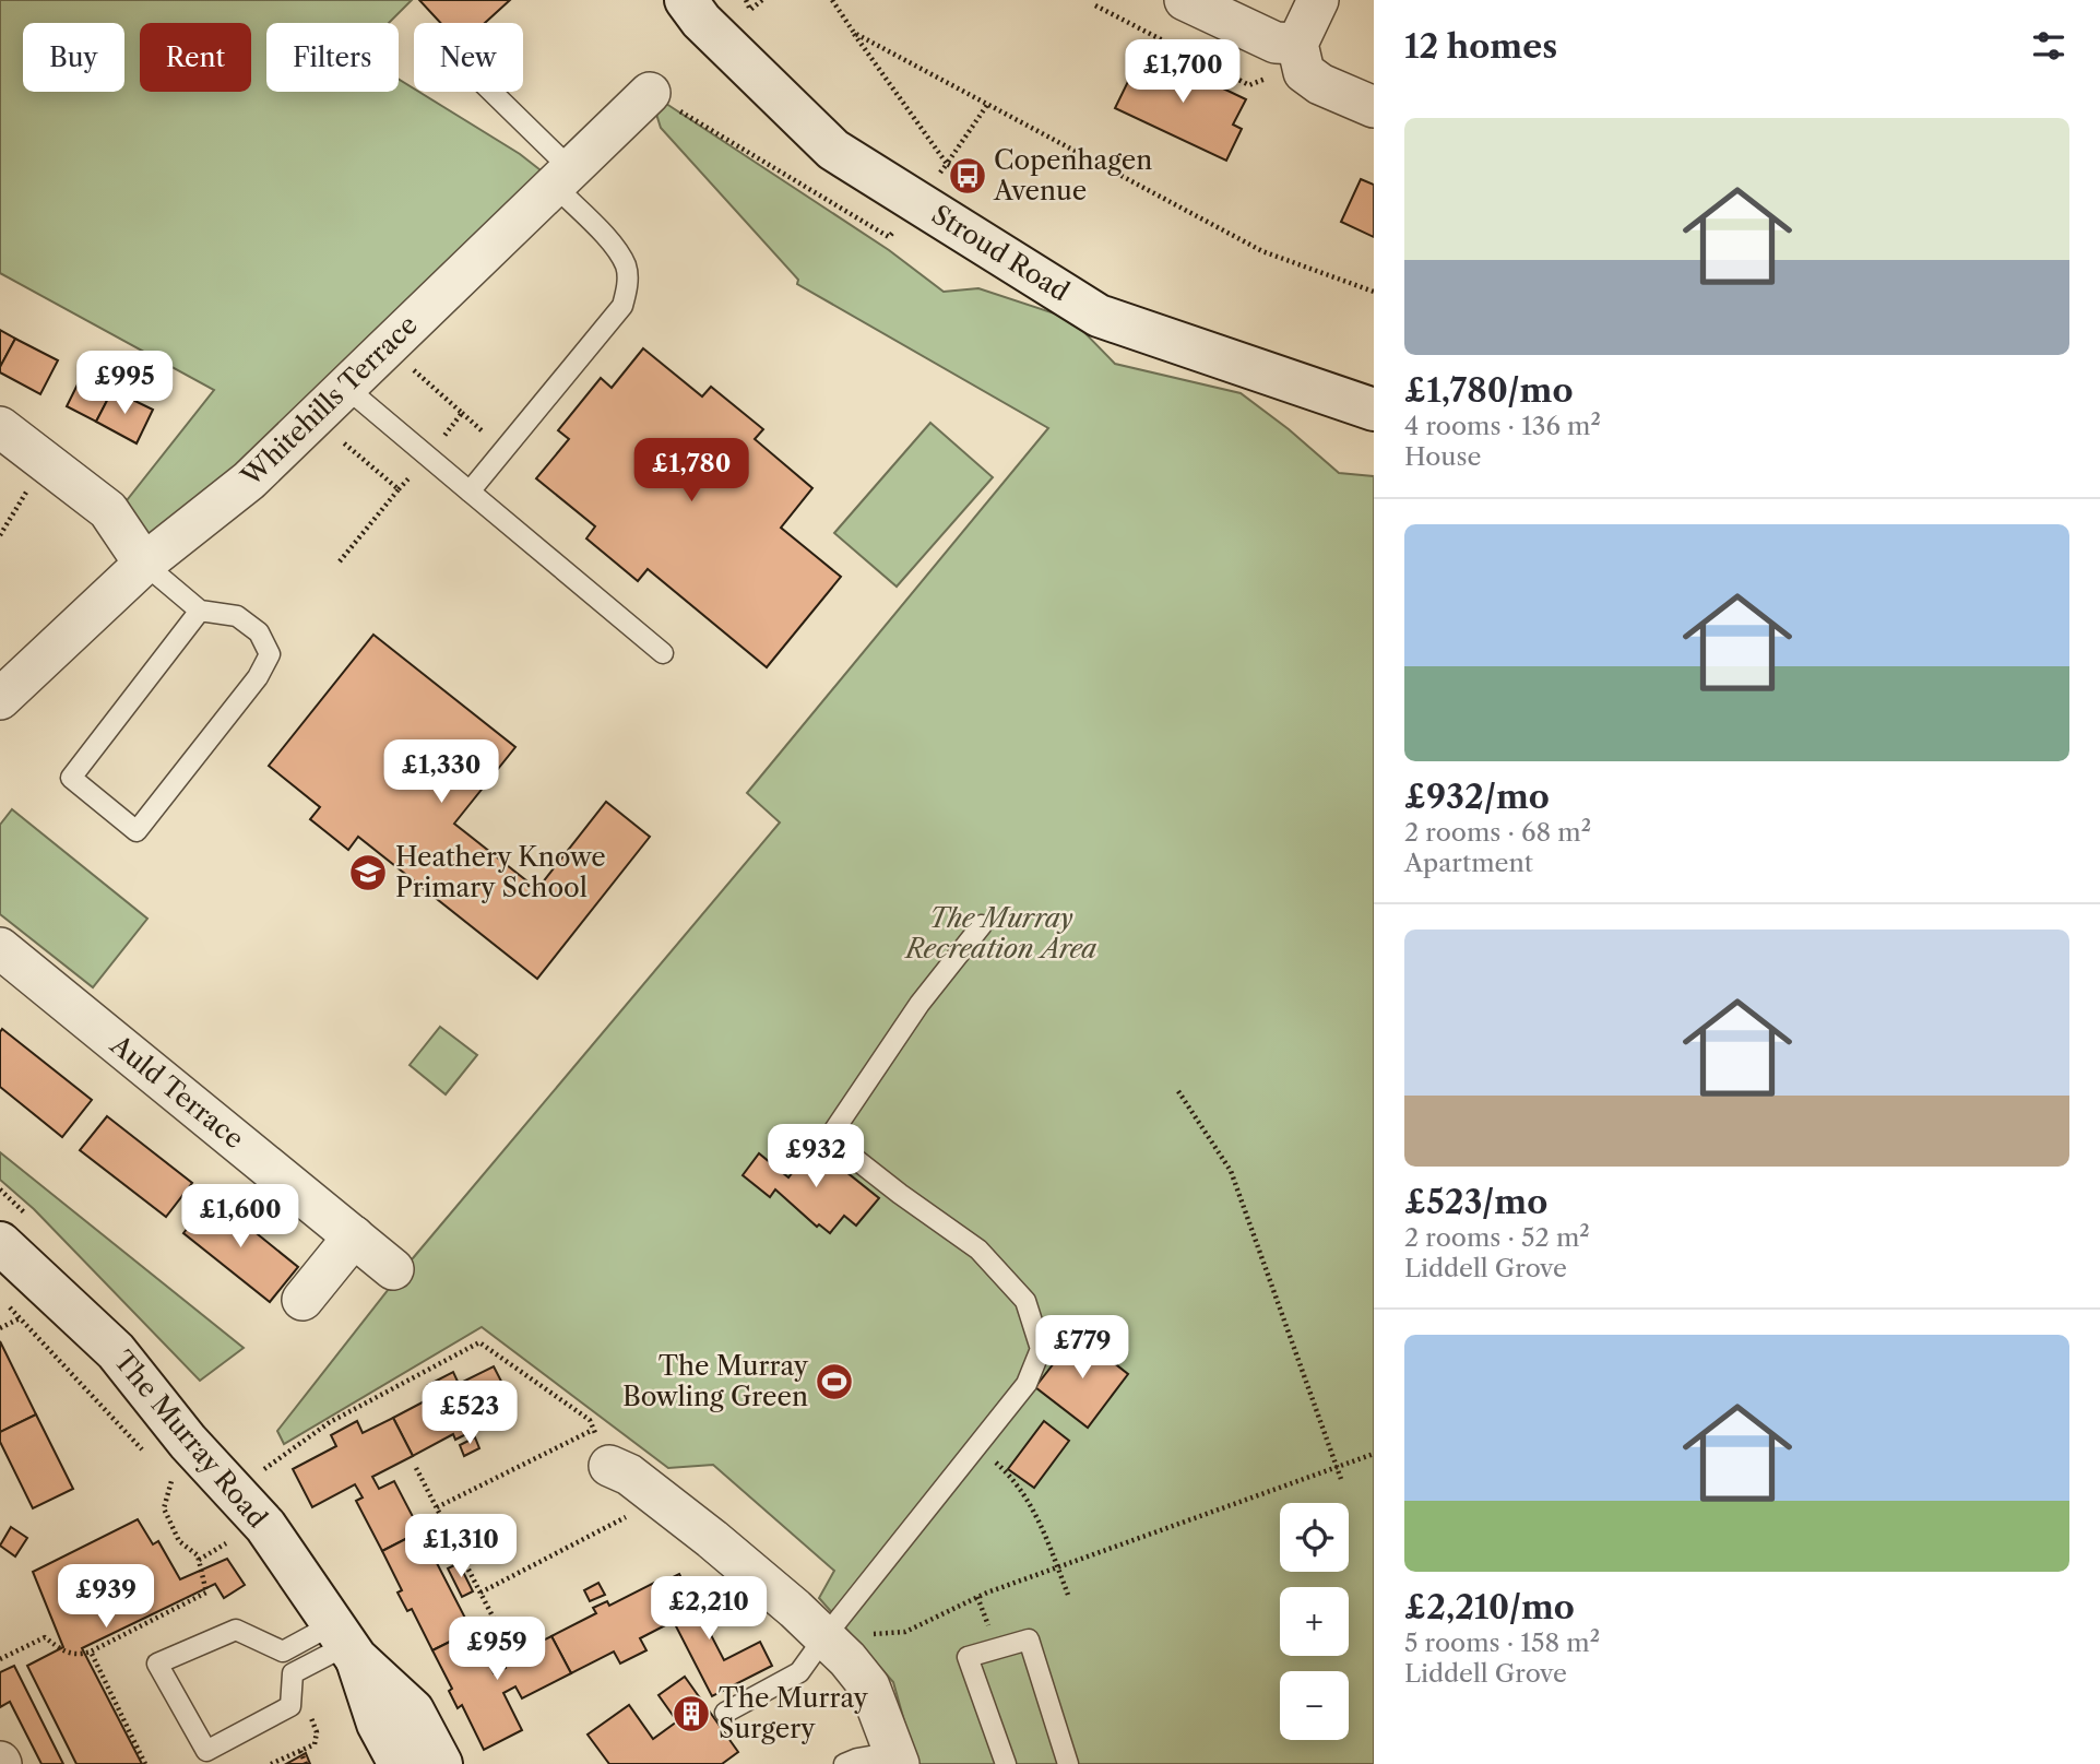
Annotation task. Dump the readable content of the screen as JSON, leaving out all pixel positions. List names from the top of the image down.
{
  "streets": {
    "street": [
      "Stroud Road",
      "Whitehills Terrace",
      "Auld Terrace",
      "The Murray Road"
    ]
  },
  "parks": ["The Murray Recreation Area"],
  "places": {
    "bus stop": ["Copenhagen Avenue"],
    "school or university": ["Heathery Knowe Primary School"],
    "sports": ["The Murray Bowling Green"],
    "building": ["The Murray Surgery"]
  },
  "page": {
    "heading": "12 homes",
    "chip": [
      "Buy",
      "Rent",
      "Filters",
      "New"
    ],
    "price": [
      "£1,700",
      "£995",
      "£1,780",
      "£1,330",
      "£932",
      "£1,600",
      "£779",
      "£523",
      "£1,310",
      "£939",
      "£2,210",
      "£959"
    ],
    "list": [
      {
        "name": "£1,780/mo",
        "note": "4 rooms · 136 m² · House"
      },
      {
        "name": "£932/mo",
        "note": "2 rooms · 68 m² · Apartment"
      },
      {
        "name": "£523/mo",
        "note": "2 rooms · 52 m² · Liddell Grove"
      },
      {
        "name": "£2,210/mo",
        "note": "5 rooms · 158 m² · Liddell Grove"
      }
    ],
    "map_buttons": ["+", "−"]
  }
}
